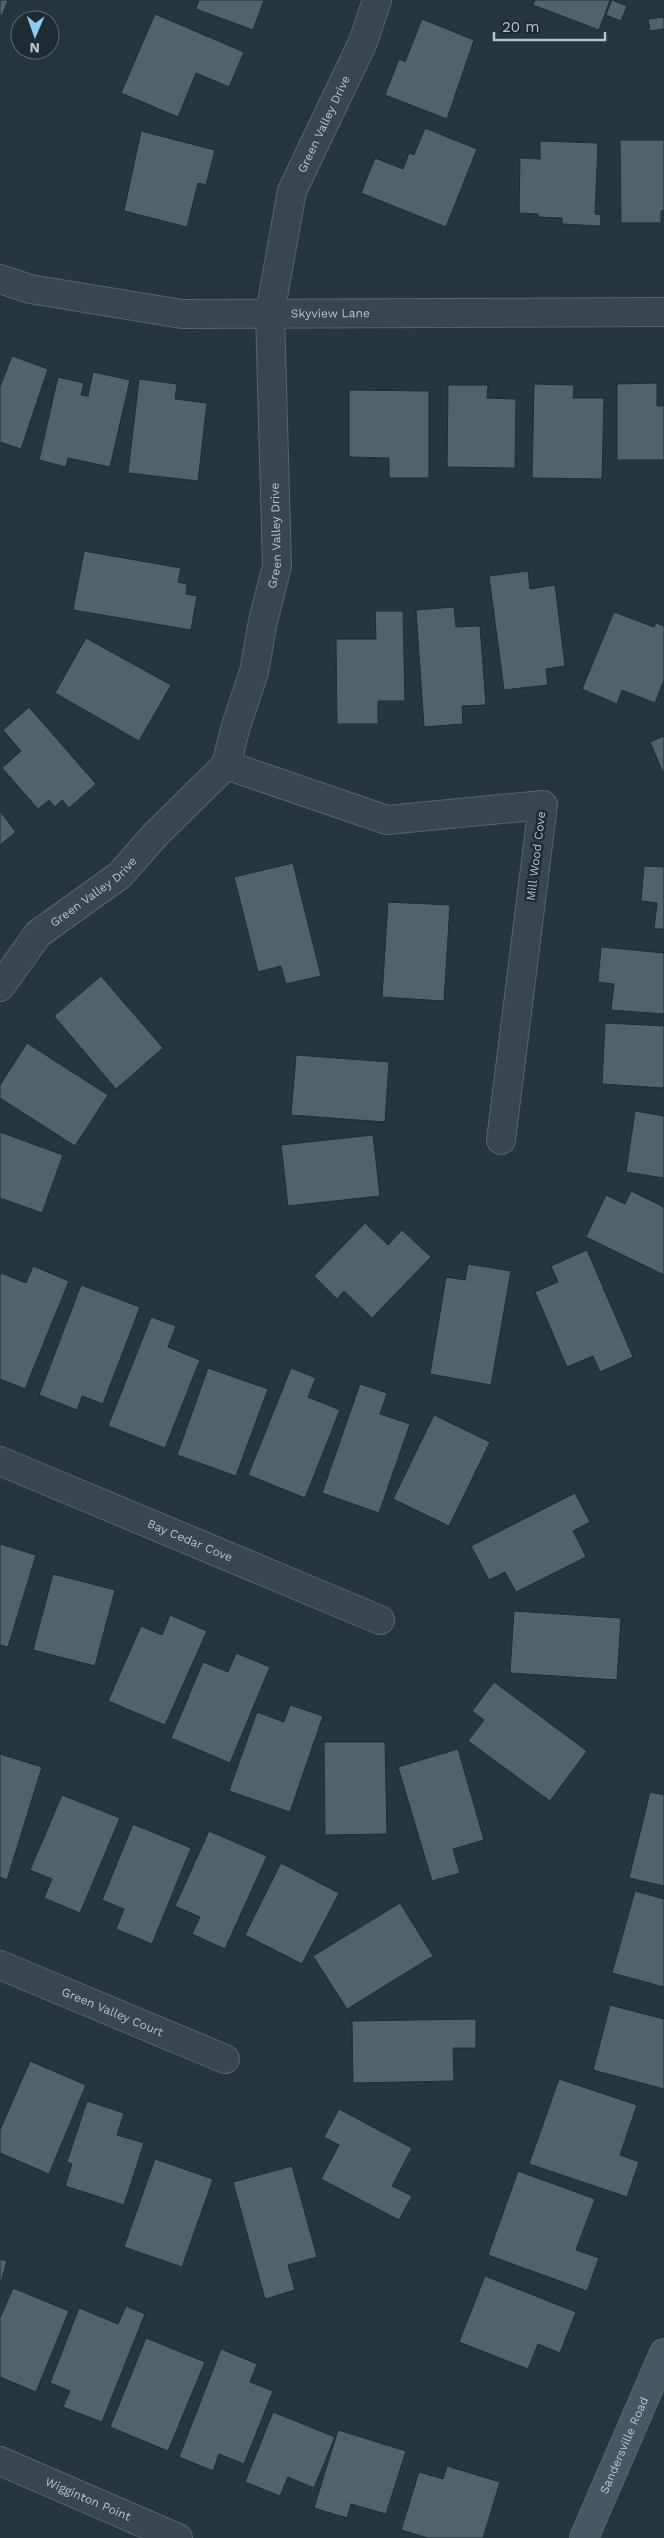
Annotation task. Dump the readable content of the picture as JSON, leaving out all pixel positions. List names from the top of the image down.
{
  "streets": {
    "street": [
      "Green Valley Drive",
      "Skyview Lane",
      "Mill Wood Cove",
      "Bay Cedar Cove",
      "Green Valley Court",
      "Sandersville Road",
      "Wigginton Point"
    ]
  },
  "crossings": [
    ["Green Valley Drive", "Skyview Lane"],
    ["Green Valley Drive", "Mill Wood Cove"]
  ],
  "scale_bar": "20 m",
  "north": "bottom"
}
